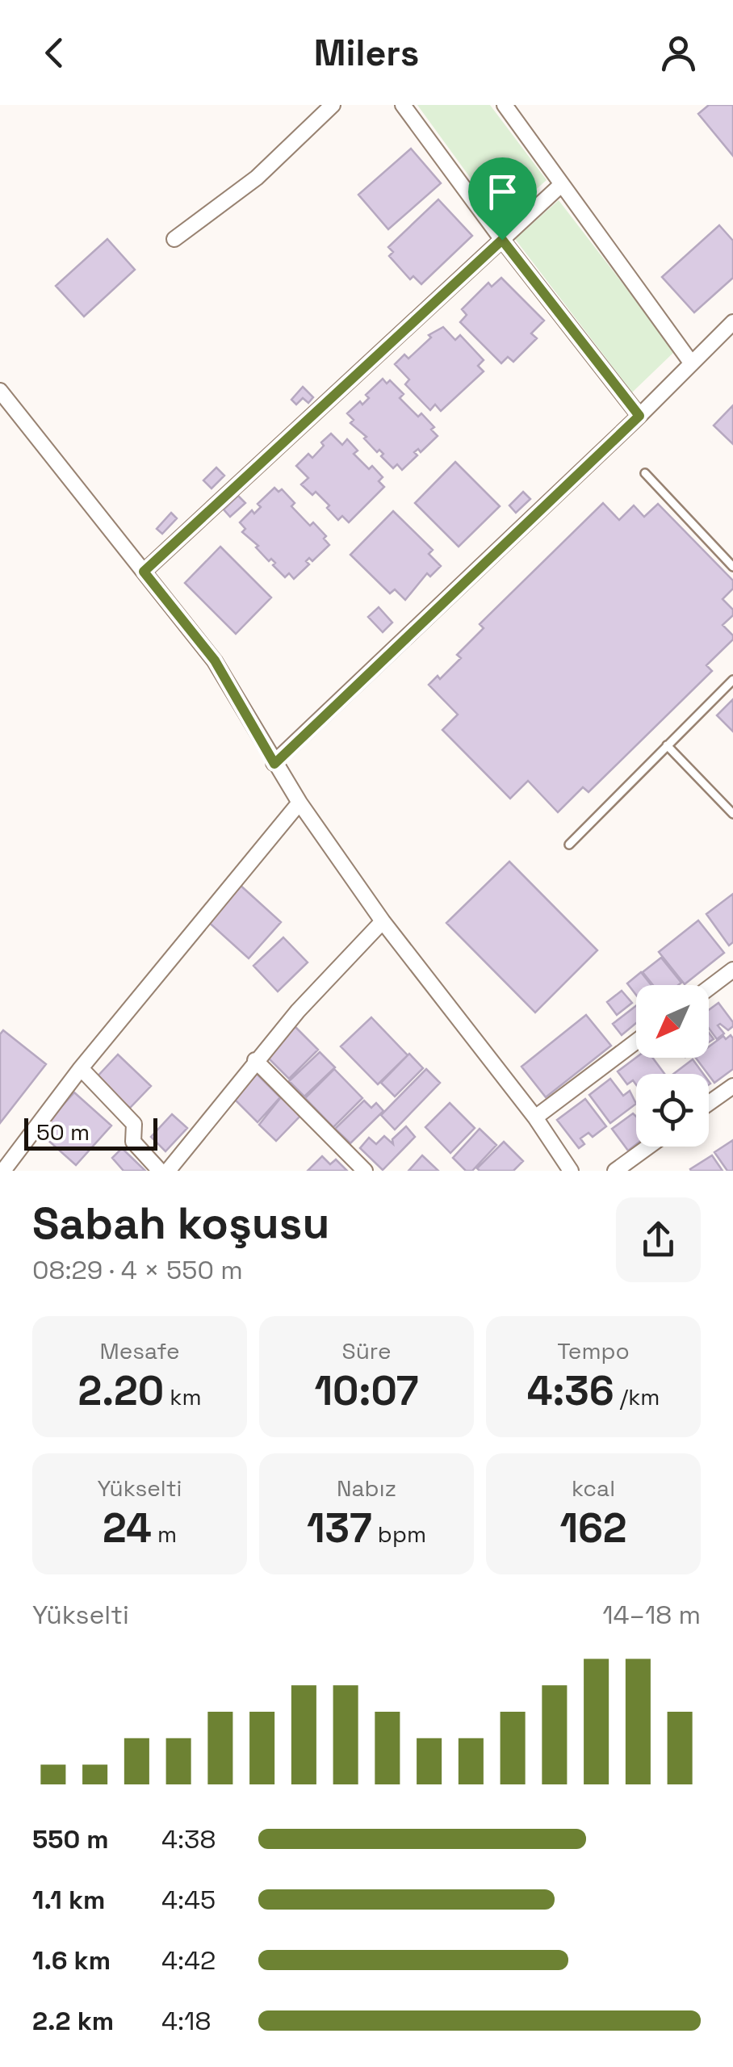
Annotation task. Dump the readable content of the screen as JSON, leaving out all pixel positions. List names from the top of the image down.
{
  "scale_bar": "50 m",
  "north": "bottom left",
  "page": {
    "header": "Milers",
    "scale": "50 m",
    "heading": ["Sabah koşusu", "08:29 · 4 × 550 m"],
    "stats": [
      ["Mesafe", "2.20 km"],
      ["Süre", "10:07"],
      ["Tempo", "4:36 /km"],
      ["Yükselti", "24 m"],
      ["Nabız", "137 bpm"],
      ["kcal", "162"]
    ],
    "chart": ["Yükselti", "14–18 m"],
    "list": [
      {
        "name": "550 m",
        "note": "4:38"
      },
      {
        "name": "1.1 km",
        "note": "4:45"
      },
      {
        "name": "1.6 km",
        "note": "4:42"
      },
      {
        "name": "2.2 km",
        "note": "4:18"
      }
    ]
  }
}
